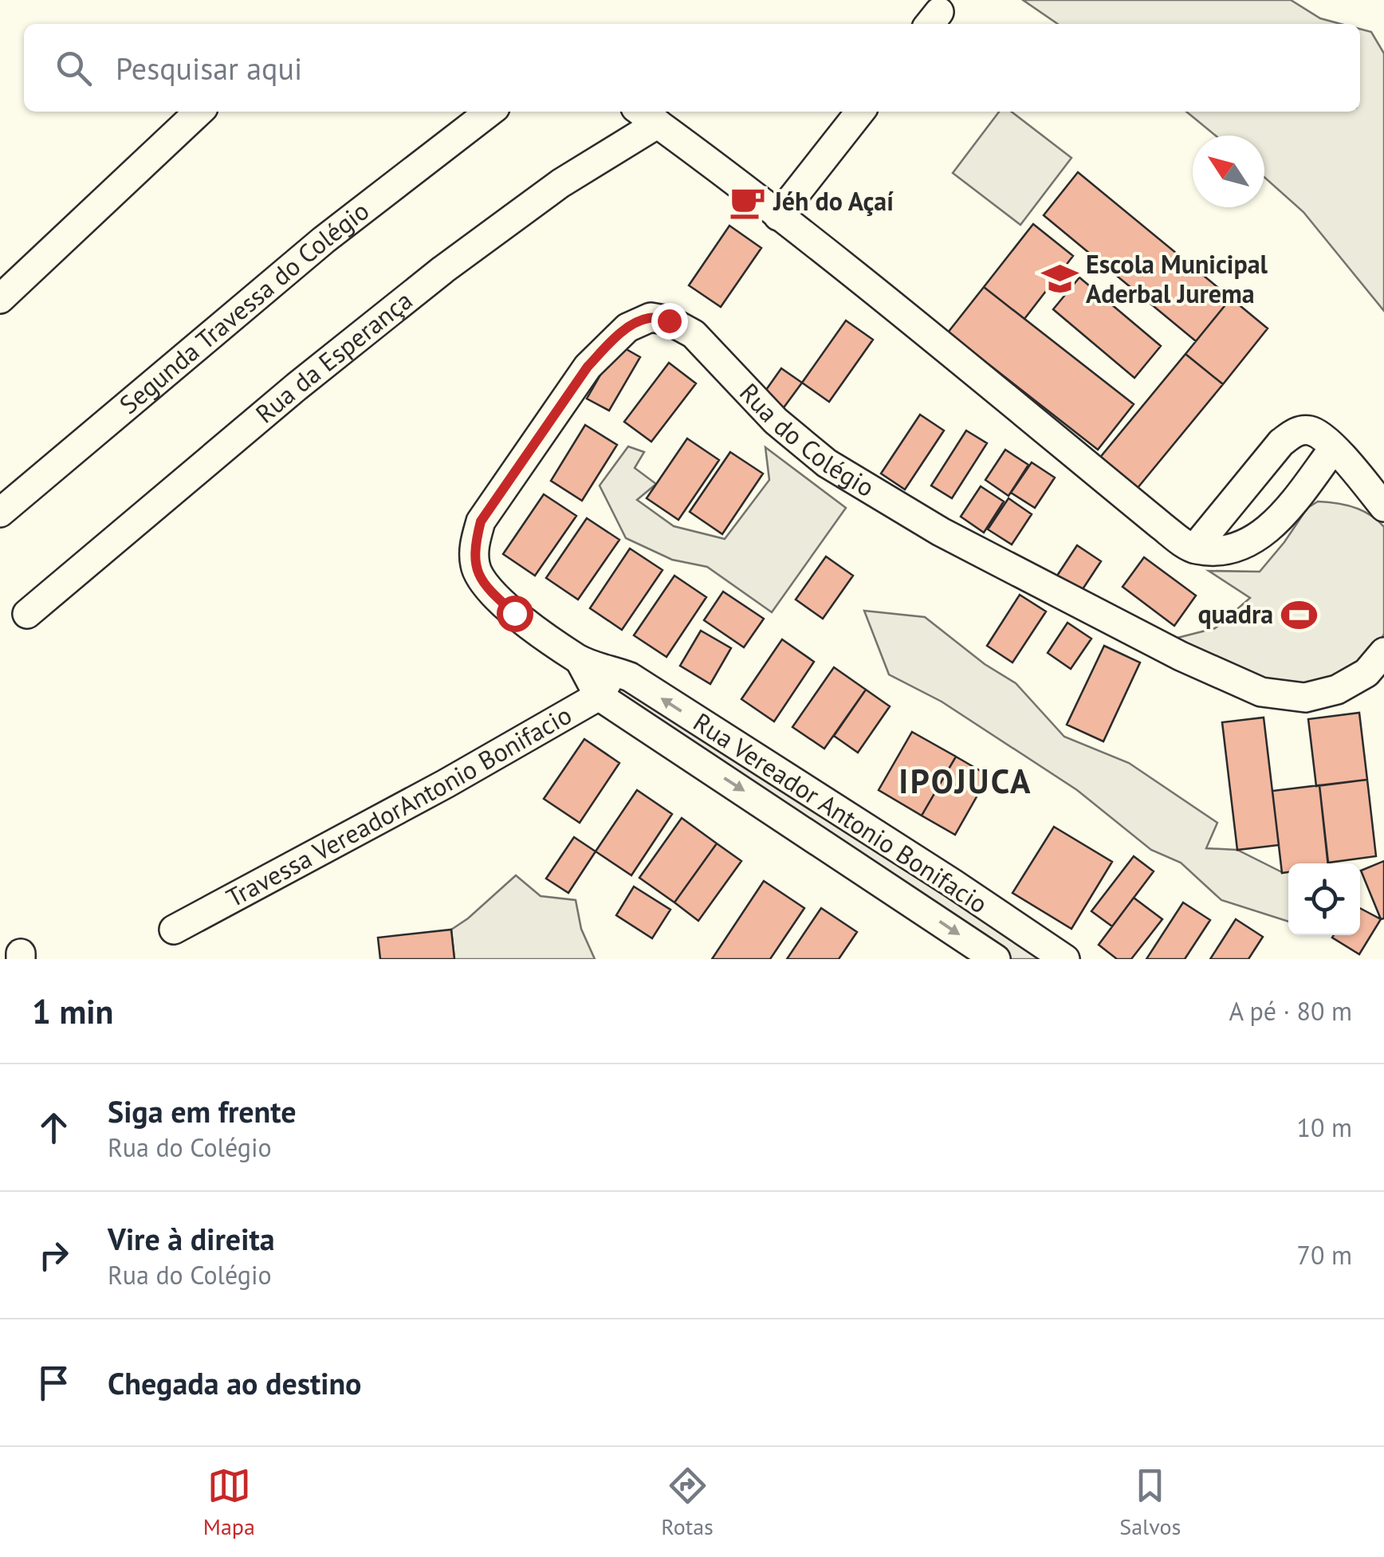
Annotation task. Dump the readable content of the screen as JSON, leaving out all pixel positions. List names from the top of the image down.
{
  "streets": {
    "street": [
      "Segunda Travessa do Colégio",
      "Rua da Esperança",
      "Rua do Colégio",
      "Travessa VereadorAntonio Bonifacio",
      "Rua Vereador Antonio Bonifacio"
    ]
  },
  "crossings": [
    ["Rua do Colégio", "Travessa VereadorAntonio Bonifacio"],
    ["Rua do Colégio", "Rua Vereador Antonio Bonifacio"],
    ["Travessa VereadorAntonio Bonifacio", "Rua Vereador Antonio Bonifacio"]
  ],
  "districts": ["IPOJUCA"],
  "places": {
    "cafe": ["Jéh do Açaí"],
    "school or university": ["Escola Municipal Aderbal Jurema"],
    "sports": ["quadra"]
  },
  "north": "top left",
  "page": {
    "search": "Pesquisar aqui",
    "heading": ["1 min", "A pé · 80 m"],
    "list": [
      ["Siga em frente", "Rua do Colégio", "10 m"],
      ["Vire à direita", "Rua do Colégio", "70 m"],
      "Chegada ao destino"
    ],
    "nav": ["Mapa", "Rotas", "Salvos"]
  }
}
